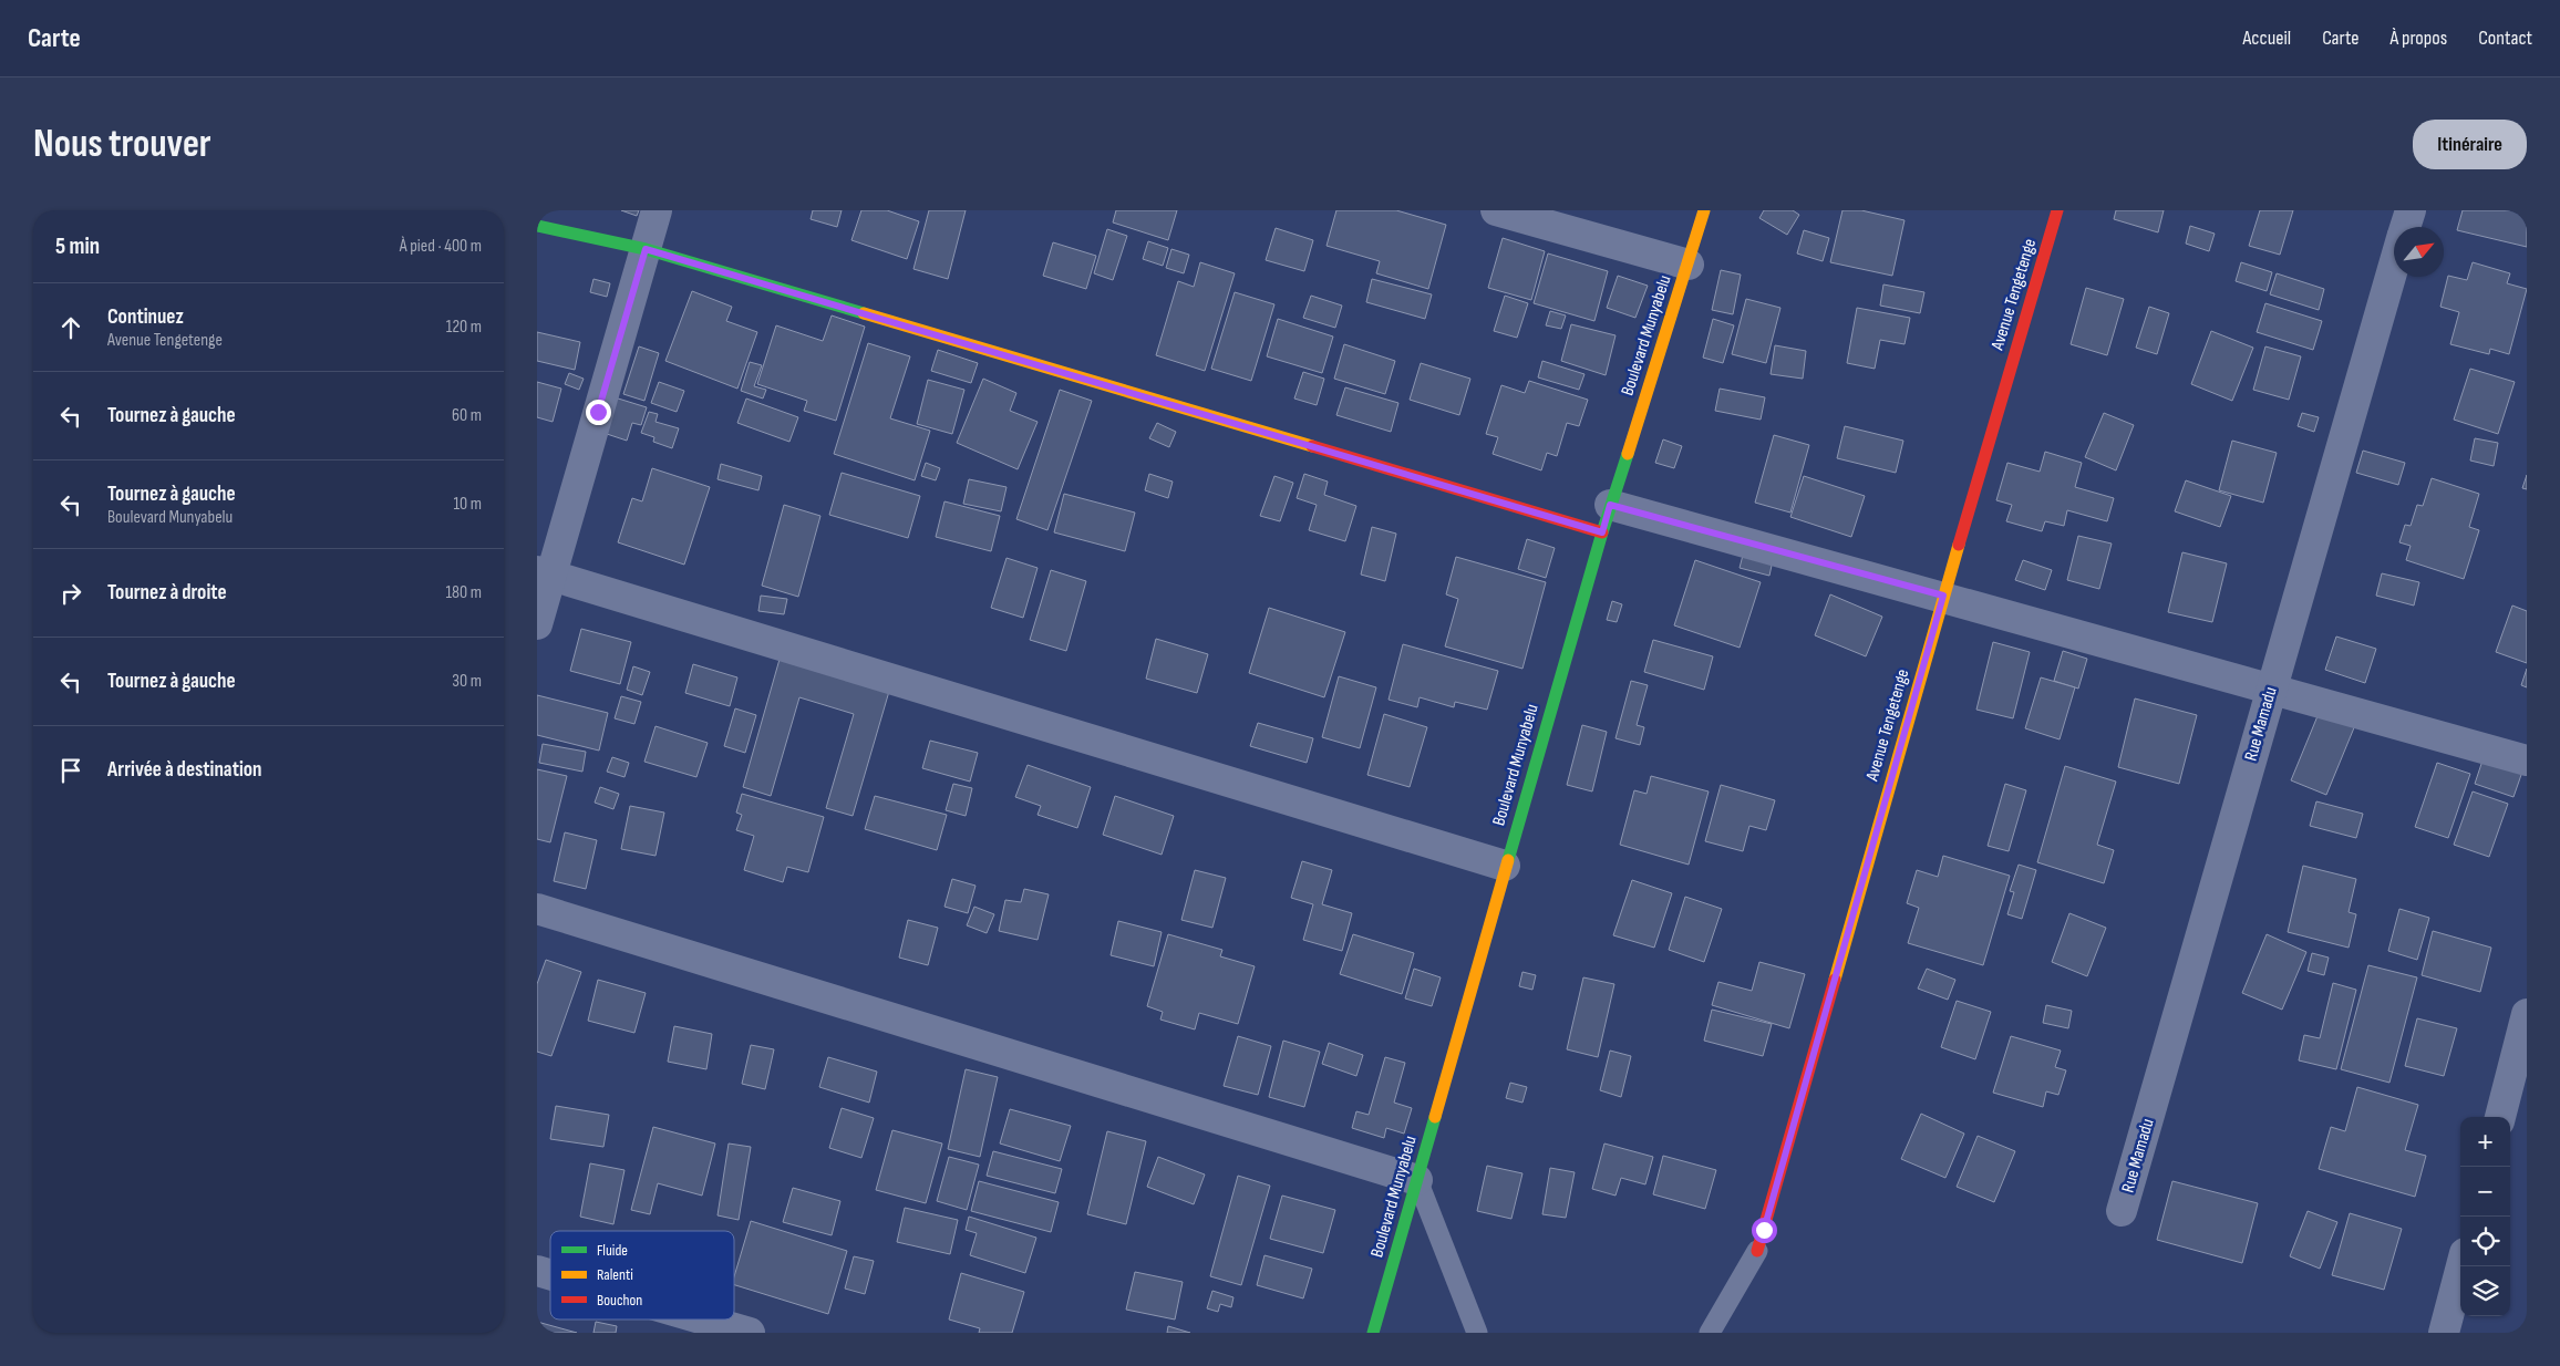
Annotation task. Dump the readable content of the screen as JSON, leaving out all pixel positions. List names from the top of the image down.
{
  "streets": {
    "street": ["Avenue Tengetenge", "Boulevard Munyabelu", "Rue Mamadu"]
  },
  "legend": ["Fluide", "Ralenti", "Bouchon"],
  "north": "top right",
  "page": {
    "header": "Carte",
    "nav": [
      "Accueil",
      "Carte",
      "À propos",
      "Contact"
    ],
    "buttons": "Itinéraire",
    "title": "Nous trouver",
    "heading": ["5 min", "À pied · 400 m"],
    "list": [
      ["Continuez", "Avenue Tengetenge", "120 m"],
      ["Tournez à gauche", "60 m"],
      ["Tournez à gauche", "Boulevard Munyabelu", "10 m"],
      ["Tournez à droite", "180 m"],
      ["Tournez à gauche", "30 m"],
      "Arrivée à destination"
    ],
    "map_buttons": ["+", "−"]
  }
}
